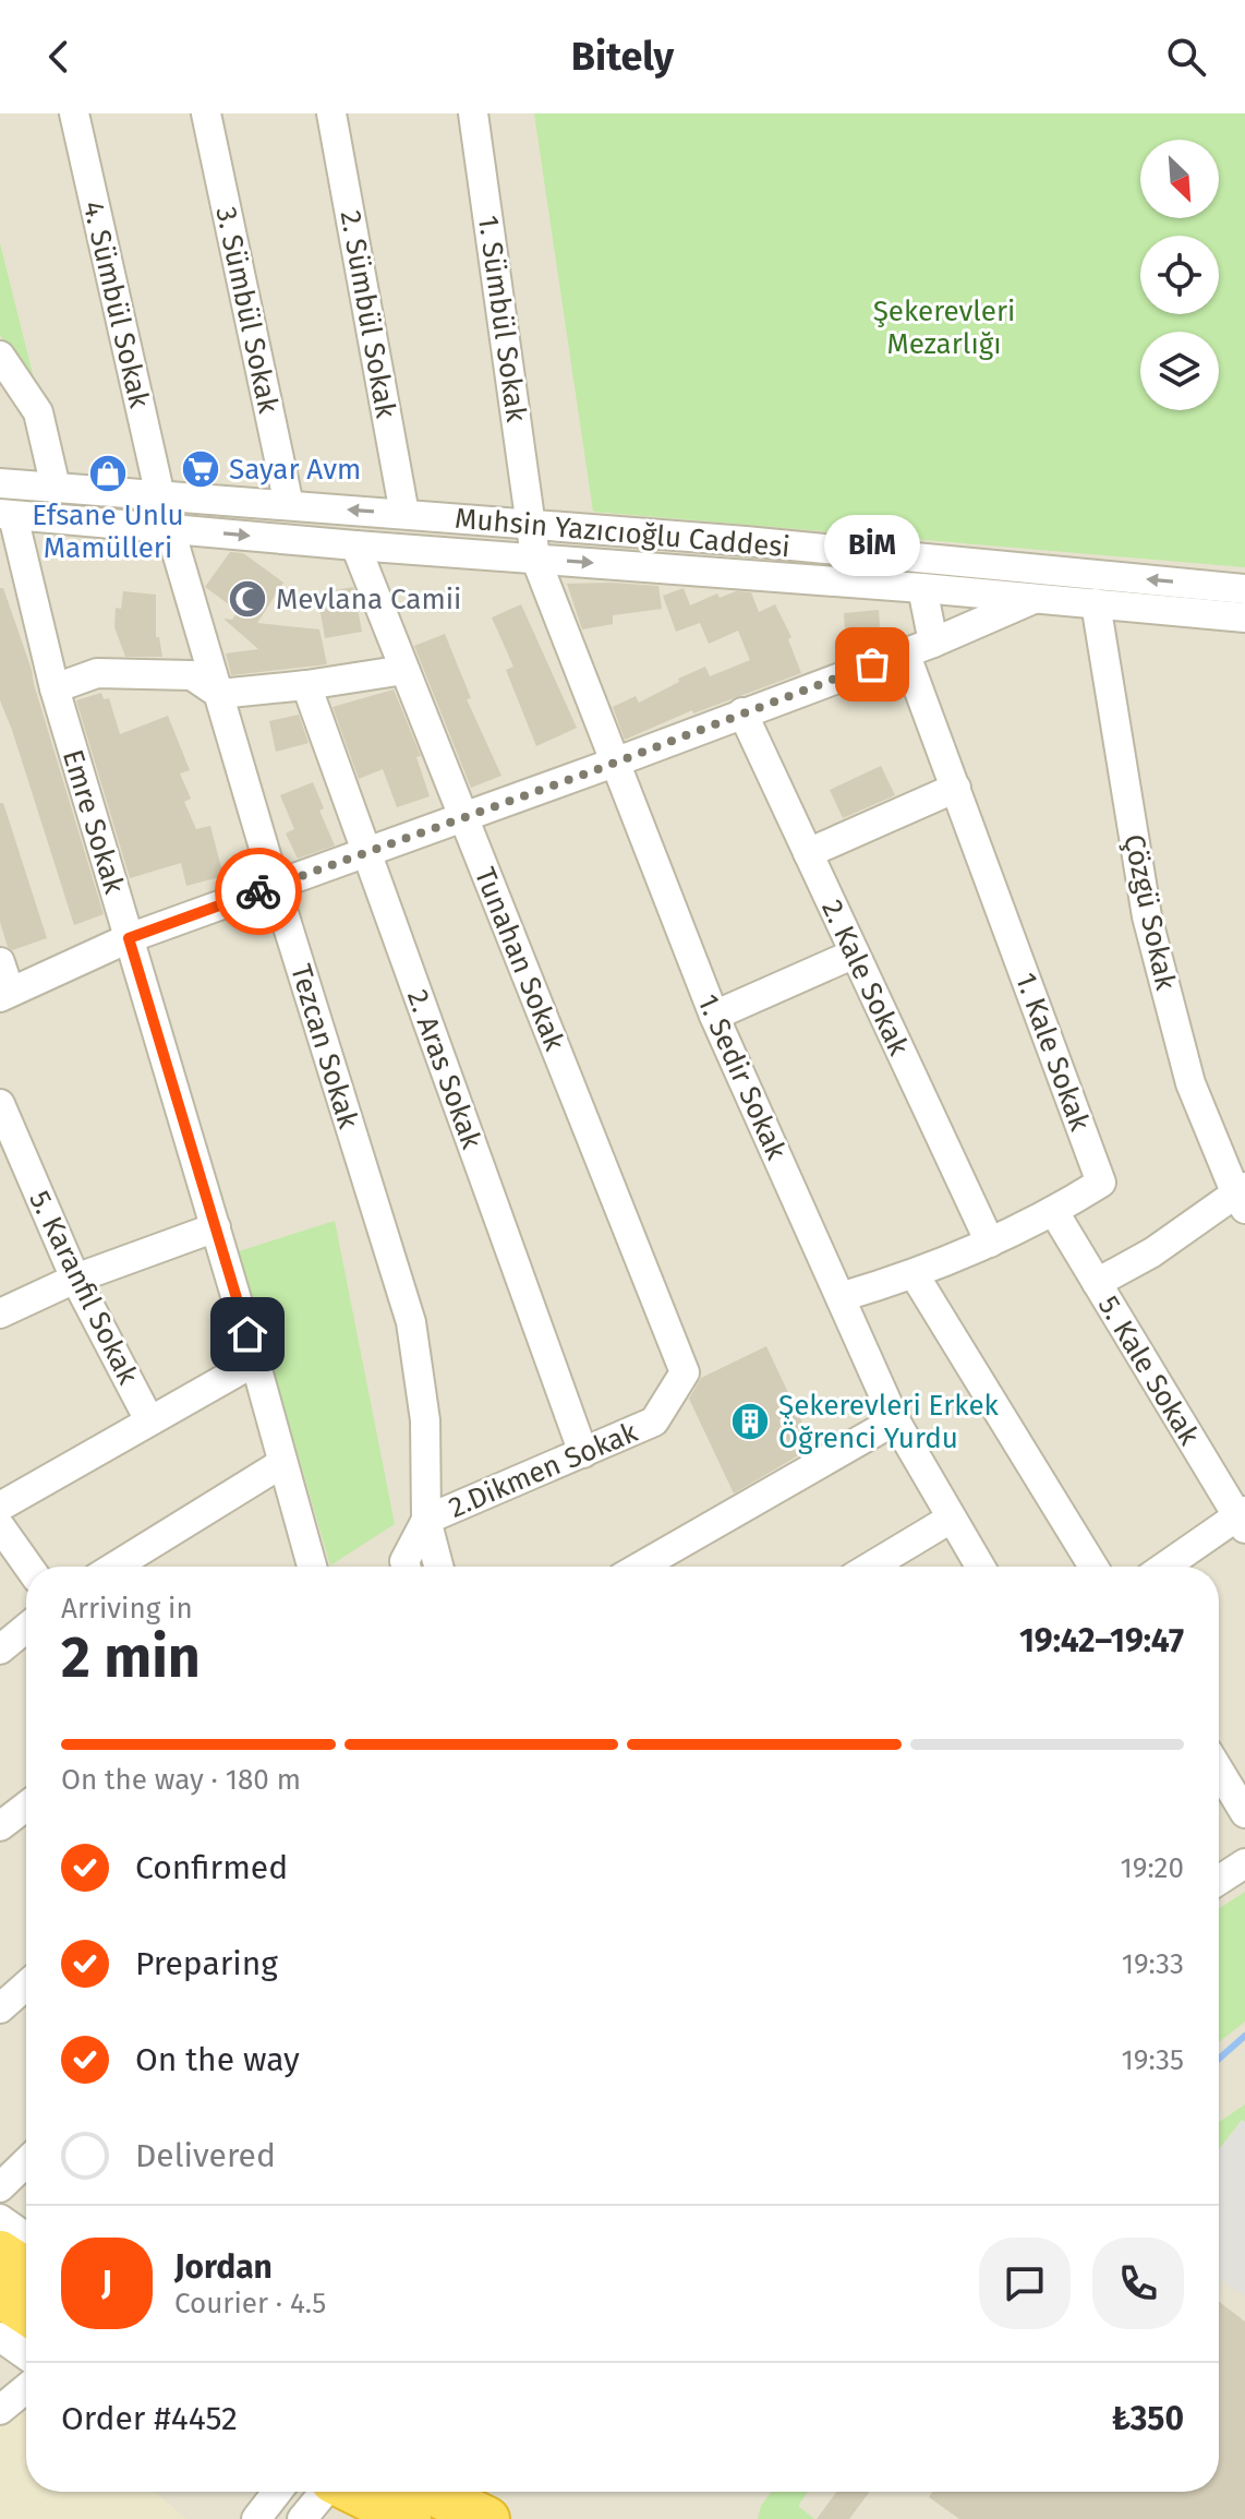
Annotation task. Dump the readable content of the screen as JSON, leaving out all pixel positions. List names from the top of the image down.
{
  "streets": {
    "street": [
      "4. Sümbül Sokak",
      "3. Sümbül Sokak",
      "2. Sümbül Sokak",
      "1. Sümbül Sokak",
      "Muhsin Yazıcıoğlu Caddesi",
      "Emre Sokak",
      "Çözgü Sokak",
      "Tunahan Sokak",
      "2. Kale Sokak",
      "Tezcan Sokak",
      "1. Kale Sokak",
      "2. Aras Sokak",
      "1. Sedir Sokak",
      "5. Karanfil Sokak",
      "5. Kale Sokak",
      "2.Dikmen Sokak"
    ]
  },
  "crossings": [
    ["4. Sümbül Sokak", "Muhsin Yazıcıoğlu Caddesi"],
    ["4. Sümbül Sokak", "Tezcan Sokak"],
    ["3. Sümbül Sokak", "Muhsin Yazıcıoğlu Caddesi"],
    ["2. Sümbül Sokak", "Muhsin Yazıcıoğlu Caddesi"],
    ["1. Sümbül Sokak", "Muhsin Yazıcıoğlu Caddesi"],
    ["1. Sümbül Sokak", "1. Sedir Sokak"],
    ["Muhsin Yazıcıoğlu Caddesi", "Emre Sokak"],
    ["Muhsin Yazıcıoğlu Caddesi", "Çözgü Sokak"],
    ["Muhsin Yazıcıoğlu Caddesi", "Tunahan Sokak"],
    ["Muhsin Yazıcıoğlu Caddesi", "Tezcan Sokak"],
    ["Muhsin Yazıcıoğlu Caddesi", "1. Sedir Sokak"],
    ["Tunahan Sokak", "2.Dikmen Sokak"],
    ["2. Kale Sokak", "1. Kale Sokak"],
    ["Tezcan Sokak", "2.Dikmen Sokak"],
    ["1. Kale Sokak", "1. Sedir Sokak"],
    ["1. Kale Sokak", "5. Kale Sokak"],
    ["2. Aras Sokak", "2.Dikmen Sokak"]
  ],
  "parks": ["Şekerevleri Mezarlığı"],
  "places": {
    "supermarket": ["Sayar Avm"],
    "shop": ["Efsane Unlu Mamülleri"],
    "mosque": ["Mevlana Camii"],
    "other": ["BİM"],
    "building": ["Şekerevleri Erkek Öğrenci Yurdu"]
  },
  "north": "bottom right",
  "page": {
    "header": "Bitely",
    "bubble": "BİM",
    "heading": ["2 min", "Arriving in", "19:42–19:47"],
    "panel": [
      "Jordan",
      "Courier · 4.5",
      "Order #4452",
      "₺350"
    ],
    "bar": "On the way · 180 m",
    "list": [
      ["Confirmed", "19:20"],
      ["Preparing", "19:33"],
      ["On the way", "19:35"],
      "Delivered"
    ],
    "round": "J"
  }
}
